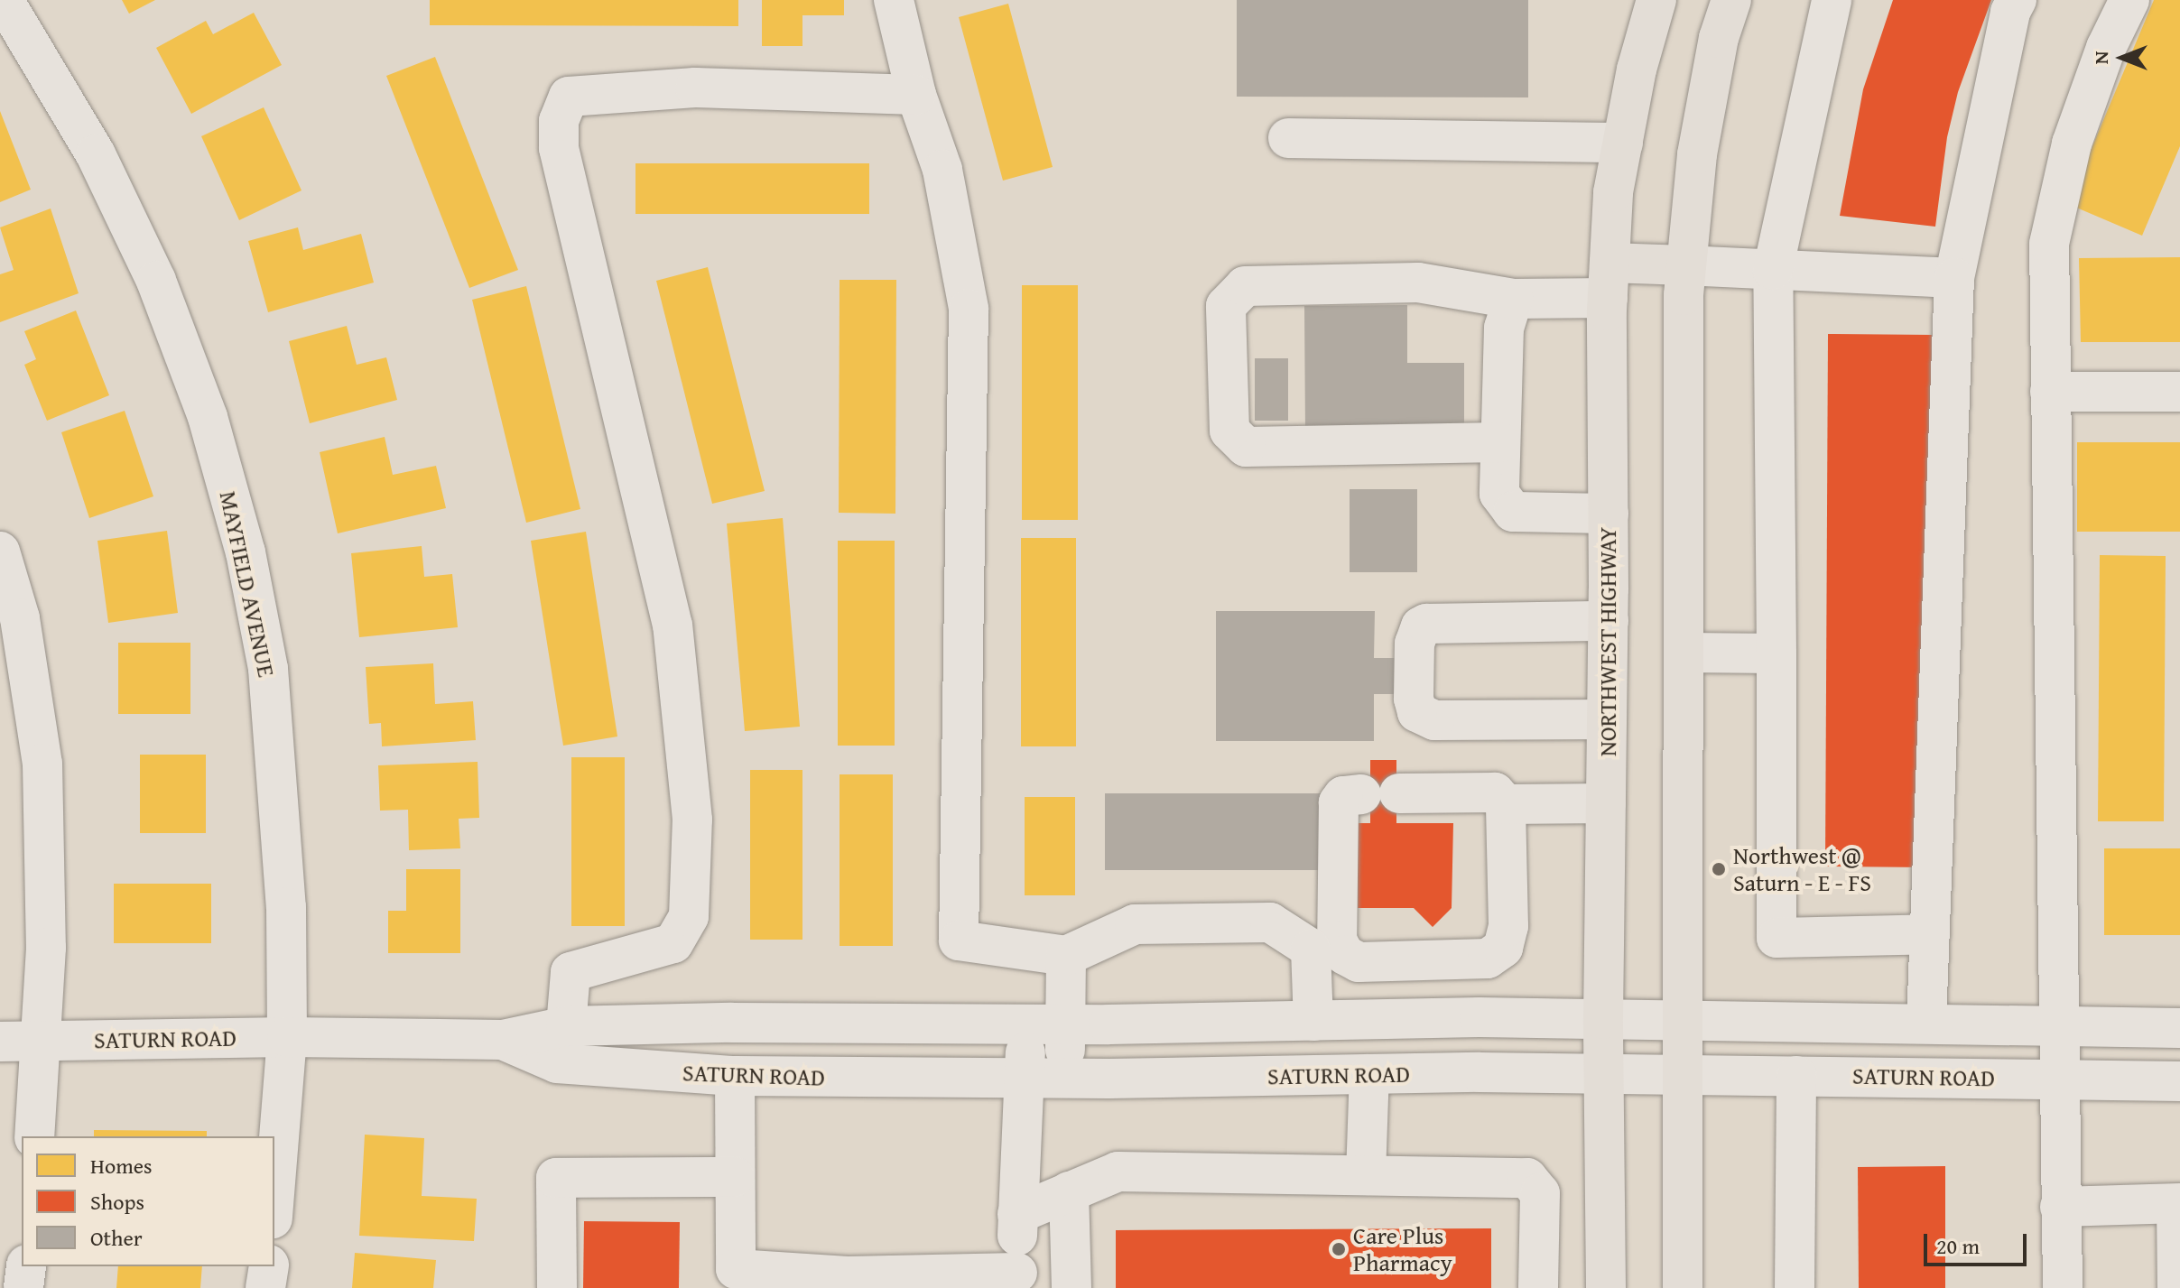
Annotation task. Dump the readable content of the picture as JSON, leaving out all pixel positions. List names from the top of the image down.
{
  "streets": {
    "main road": ["NORTHWEST HIGHWAY"],
    "street": ["MAYFIELD AVENUE", "SATURN ROAD"]
  },
  "crossings": [
    ["MAYFIELD AVENUE", "SATURN ROAD"],
    ["NORTHWEST HIGHWAY", "SATURN ROAD"]
  ],
  "places": ["Northwest @ Saturn - E - FS", "Care Plus Pharmacy"],
  "legend": ["Homes", "Shops", "Other"],
  "scale_bar": "20 m",
  "north": "left"
}
